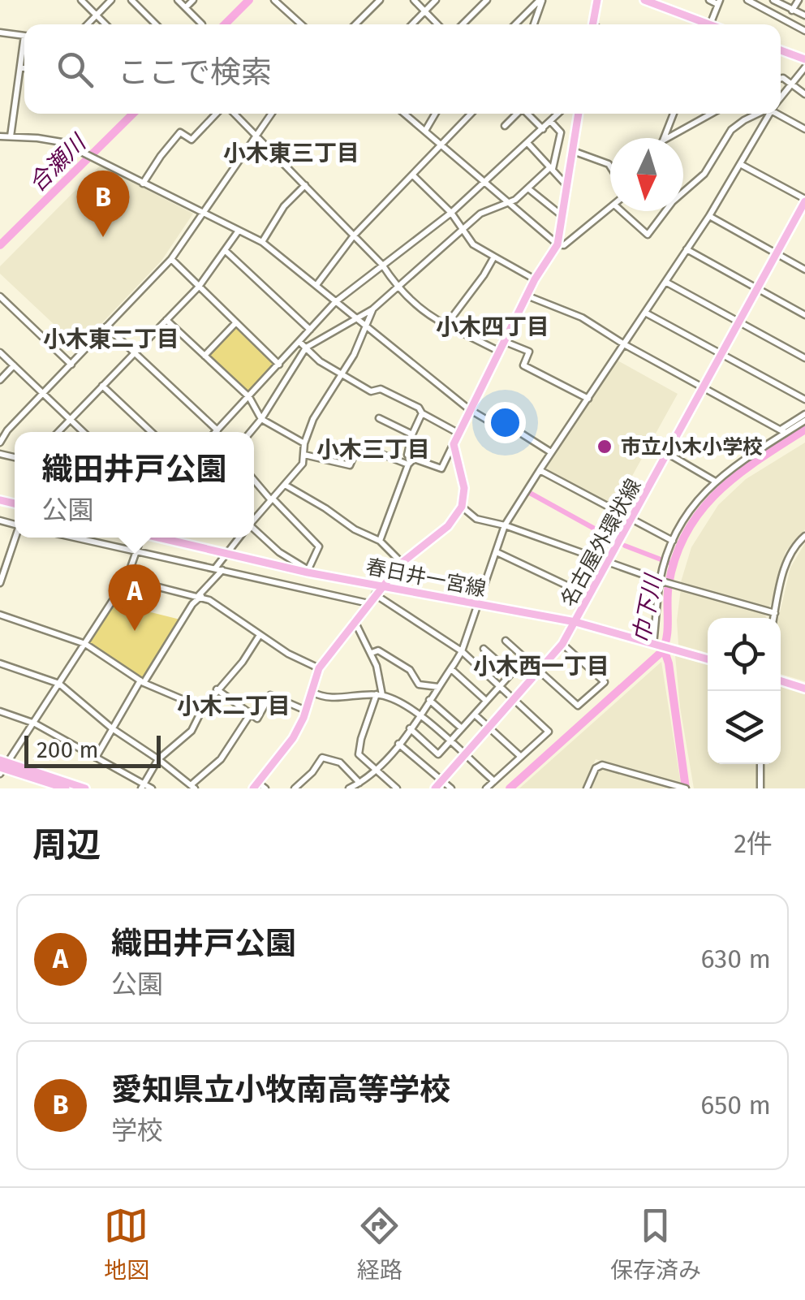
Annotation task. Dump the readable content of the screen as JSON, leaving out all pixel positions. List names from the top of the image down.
{
  "streets": {
    "main road": ["名古屋外環状線", "春日井一宮線"]
  },
  "crossings": [
    ["名古屋外環状線", "春日井一宮線"]
  ],
  "districts": [
    "小木東三丁目",
    "小木四丁目",
    "小木東二丁目",
    "小木三丁目",
    "小木西一丁目",
    "小木二丁目"
  ],
  "water": ["合瀬川", "巾下川"],
  "places": ["市立小木小学校"],
  "scale_bar": "200 m",
  "north": "bottom",
  "page": {
    "search": "ここで検索",
    "pins": ["B", "A"],
    "popup": ["織田井戸公園", "公園"],
    "scale": "200 m",
    "heading": ["周辺", "2件"],
    "list": [
      {
        "mark": "A",
        "name": "織田井戸公園",
        "note": "公園",
        "value": "630 m"
      },
      {
        "mark": "B",
        "name": "愛知県立小牧南高等学校",
        "note": "学校",
        "value": "650 m"
      }
    ],
    "nav": ["地図", "経路", "保存済み"]
  }
}
